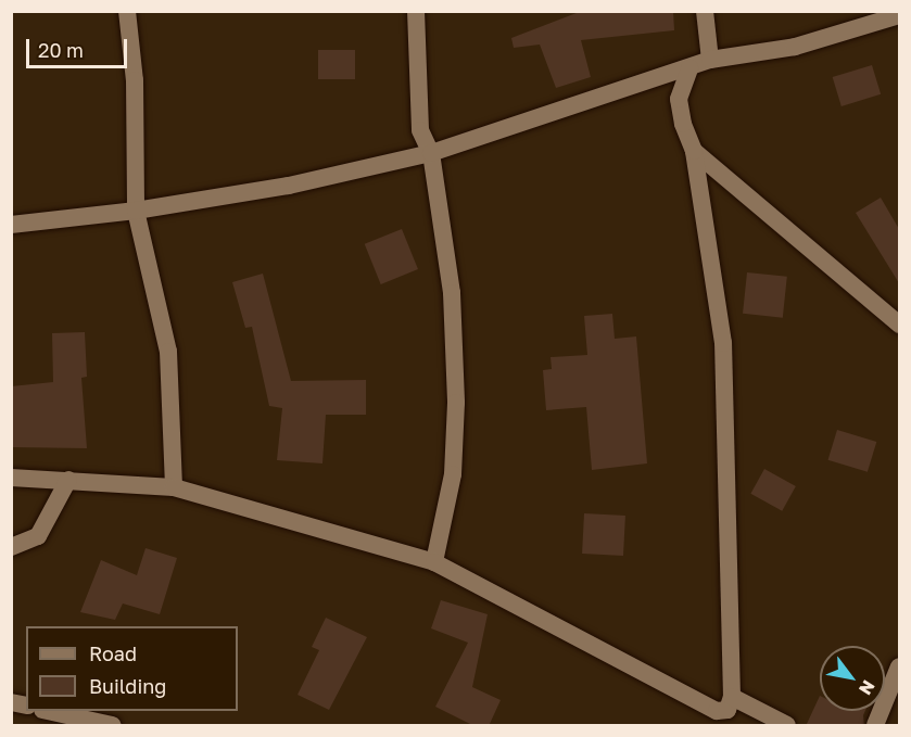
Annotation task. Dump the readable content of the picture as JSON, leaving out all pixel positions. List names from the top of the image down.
{
  "legend": ["Road", "Building"],
  "scale_bar": "20 m",
  "north": "bottom right"
}
